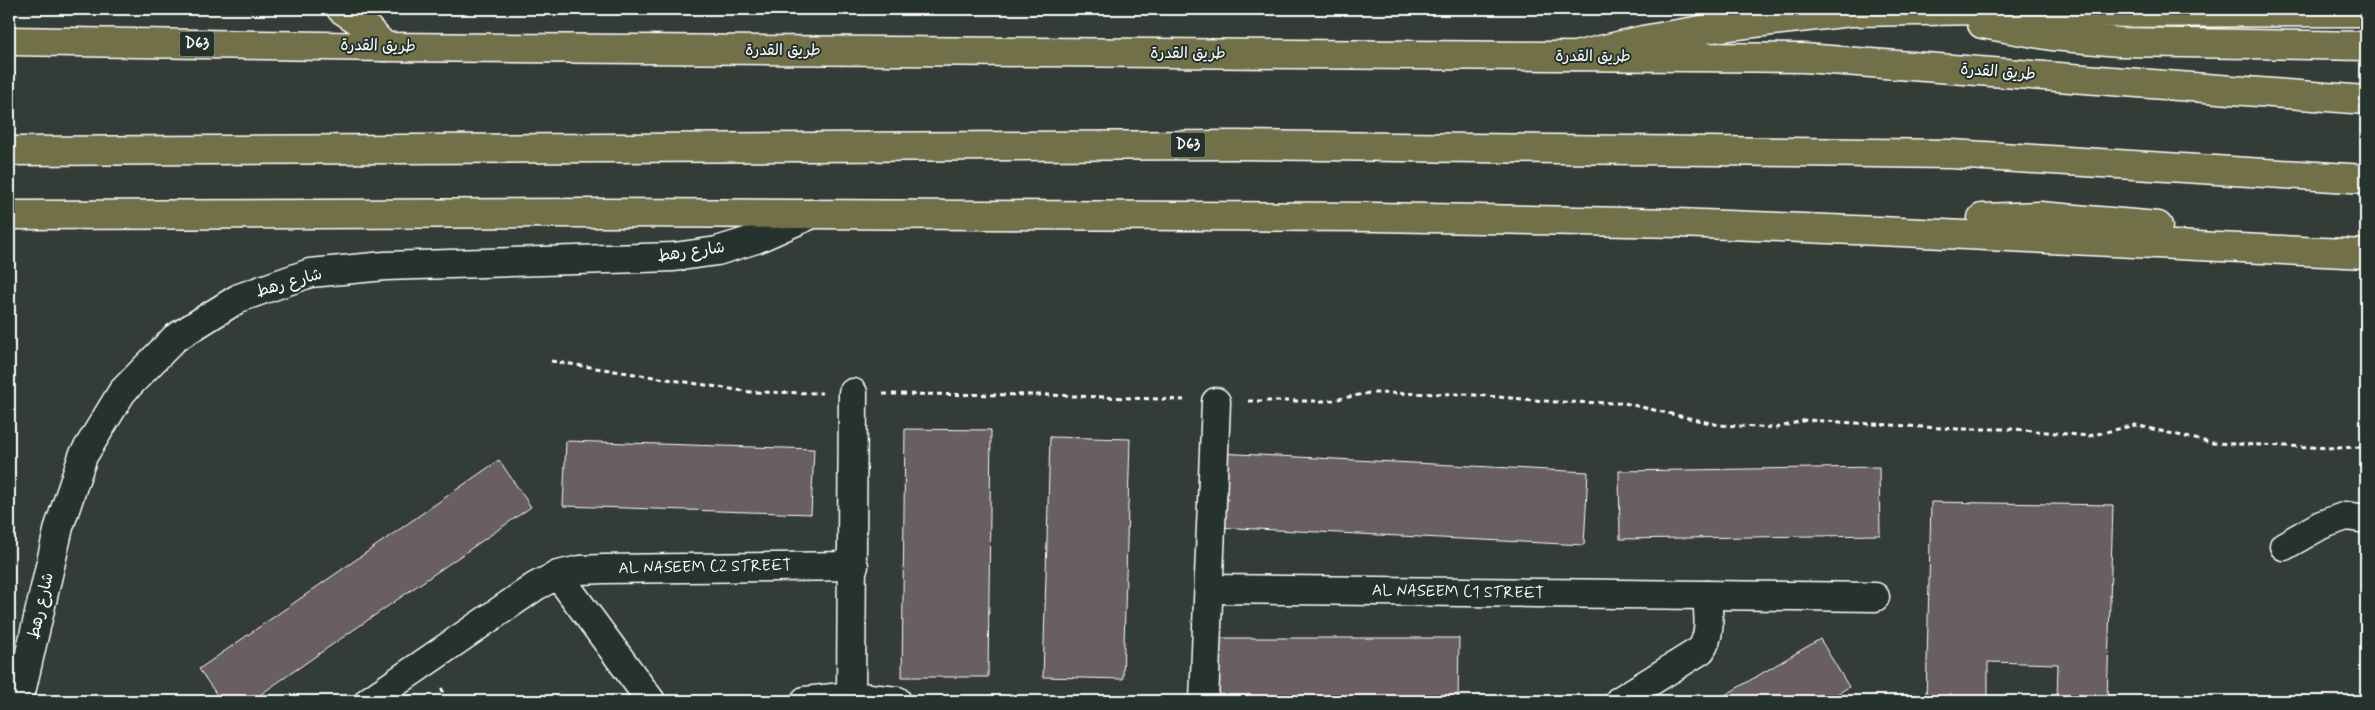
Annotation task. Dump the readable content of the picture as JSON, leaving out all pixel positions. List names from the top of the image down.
{
  "streets": {
    "main road": ["D63", "طريق القدرة"],
    "street": ["شارع رهط", "AL NASEEM C2 STREET", "AL NASEEM C1 STREET"]
  }
}
